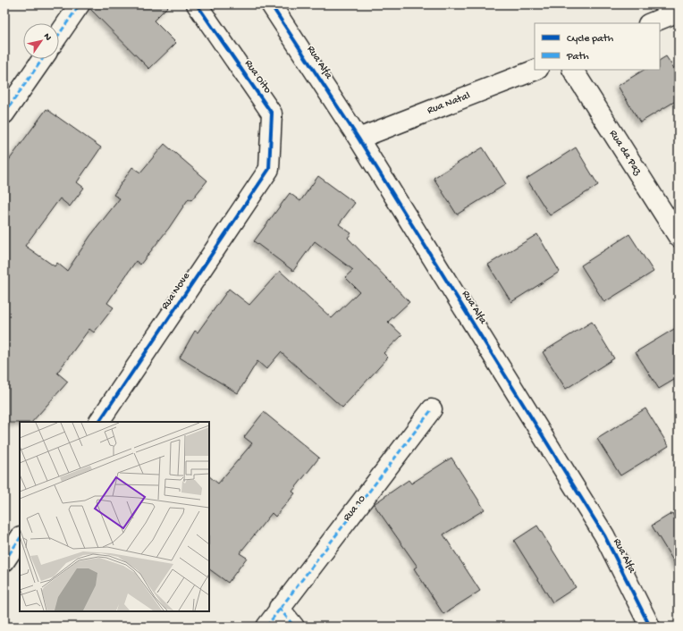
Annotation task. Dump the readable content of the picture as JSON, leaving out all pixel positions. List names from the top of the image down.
{
  "streets": {
    "street": [
      "Rua Alfa",
      "Rua Oito",
      "Rua Natal",
      "Rua da Paz",
      "Rua Nove",
      "Rua 10"
    ]
  },
  "crossings": [
    ["Rua Alfa", "Rua Natal"],
    ["Rua Oito", "Rua Nove"]
  ],
  "legend": ["Cycle path", "Path"],
  "north": "top right"
}
